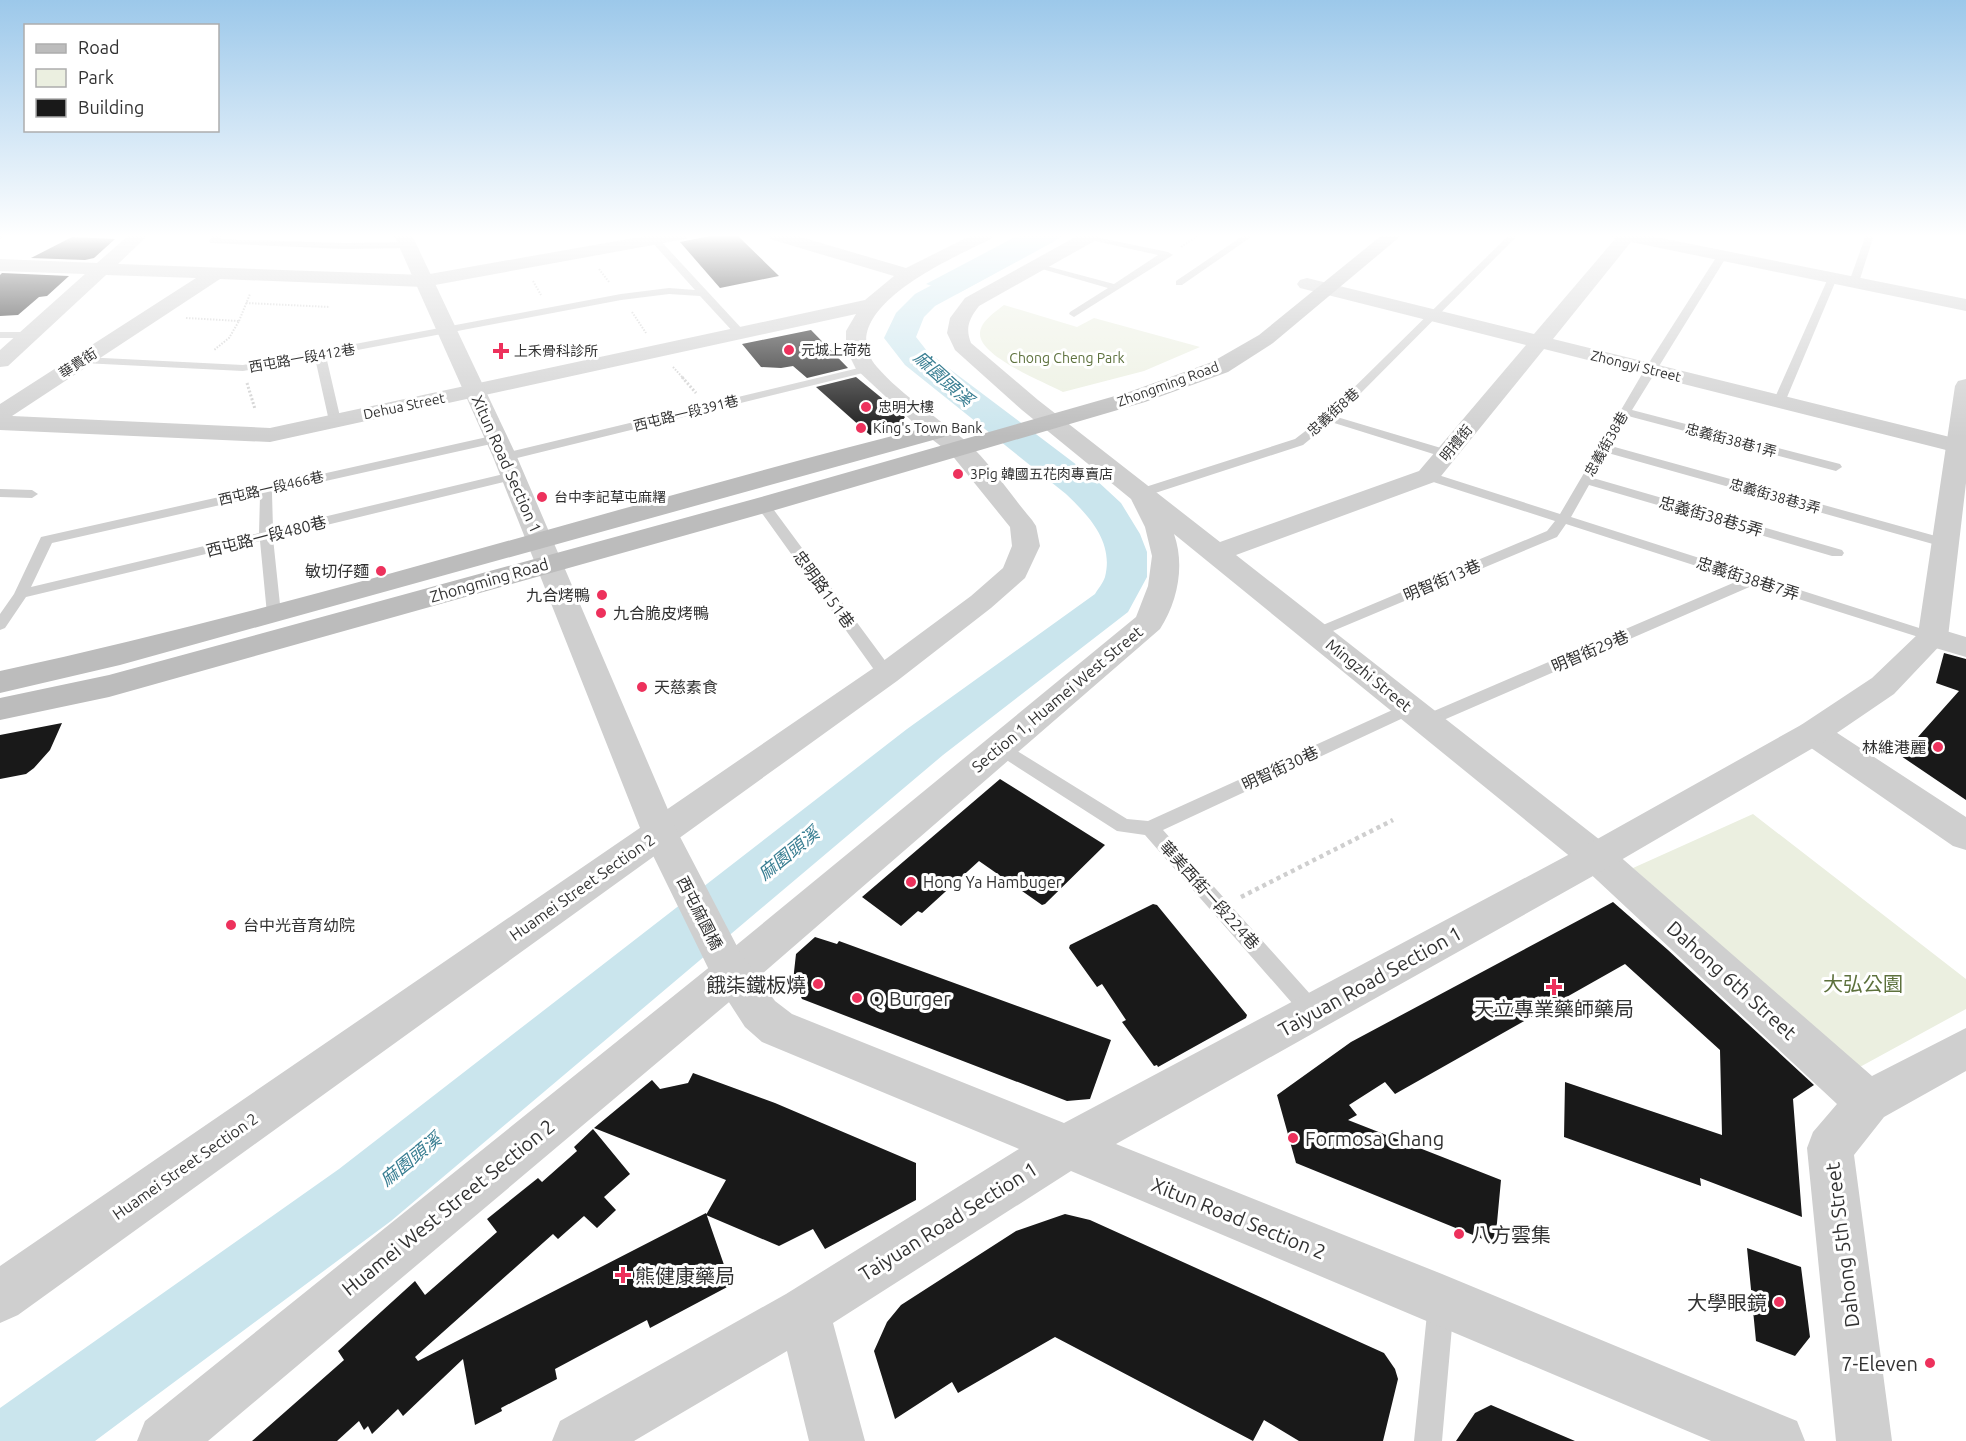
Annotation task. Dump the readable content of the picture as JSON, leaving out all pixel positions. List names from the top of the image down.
{
  "streets": {
    "main road": ["Zhongming Road"],
    "street": [
      "華貴街",
      "Zhongyi Street",
      "Dehua Street",
      "明禮街",
      "Xitun Road Section 1",
      "Mingzhi Street",
      "Section 1, Huamei West Street",
      "Huamei Street Section 2",
      "西屯麻園橋",
      "Dahong 6th Street",
      "Taiyuan Road Section 1",
      "Huamei West Street Section 2",
      "Xitun Road Section 2",
      "Dahong 5th Street"
    ],
    "lane": [
      "西屯路一段412巷",
      "忠義街8巷",
      "西屯路一段391巷",
      "忠義街38巷1弄",
      "忠義街38巷",
      "西屯路一段466巷",
      "忠義街38巷3弄",
      "忠義街38巷5弄",
      "西屯路一段480巷",
      "忠義街38巷7弄",
      "明智街13巷",
      "忠明路151巷",
      "明智街29巷",
      "明智街30巷",
      "華美西街一段224巷"
    ]
  },
  "crossings": [
    ["西屯路一段412巷", "華貴街"],
    ["西屯路一段412巷", "Xitun Road Section 1"],
    ["Zhongyi Street", "忠義街8巷"],
    ["Zhongyi Street", "明禮街"],
    ["Zhongyi Street", "忠義街38巷"],
    ["Zhongming Road", "Xitun Road Section 1"],
    ["Zhongming Road", "忠明路151巷"],
    ["Zhongming Road", "Section 1, Huamei West Street"],
    ["Zhongming Road", "Huamei Street Section 2"],
    ["Dehua Street", "Xitun Road Section 1"],
    ["忠義街8巷", "Mingzhi Street"],
    ["忠義街8巷", "Section 1, Huamei West Street"],
    ["西屯路一段391巷", "Xitun Road Section 1"],
    ["西屯路一段391巷", "西屯路一段466巷"],
    ["西屯路一段391巷", "西屯路一段480巷"],
    ["西屯路一段391巷", "Huamei Street Section 2"],
    ["忠義街38巷1弄", "忠義街38巷"],
    ["明禮街", "忠義街38巷7弄"],
    ["明禮街", "Mingzhi Street"],
    ["忠義街38巷", "忠義街38巷3弄"],
    ["忠義街38巷", "忠義街38巷5弄"],
    ["忠義街38巷", "忠義街38巷7弄"],
    ["忠義街38巷", "明智街13巷"],
    ["Xitun Road Section 1", "西屯路一段466巷"],
    ["Xitun Road Section 1", "西屯路一段480巷"],
    ["Xitun Road Section 1", "Huamei Street Section 2"],
    ["Xitun Road Section 1", "西屯麻園橋"],
    ["西屯路一段466巷", "西屯路一段480巷"],
    ["忠義街38巷7弄", "明智街13巷"],
    ["忠義街38巷7弄", "明智街29巷"],
    ["忠義街38巷7弄", "Taiyuan Road Section 1"],
    ["明智街13巷", "Mingzhi Street"],
    ["忠明路151巷", "Huamei Street Section 2"],
    ["明智街29巷", "Mingzhi Street"],
    ["明智街29巷", "明智街30巷"],
    ["Mingzhi Street", "Section 1, Huamei West Street"],
    ["Mingzhi Street", "明智街30巷"],
    ["Mingzhi Street", "Dahong 6th Street"],
    ["Mingzhi Street", "Taiyuan Road Section 1"],
    ["Section 1, Huamei West Street", "華美西街一段224巷"],
    ["Section 1, Huamei West Street", "西屯麻園橋"],
    ["Section 1, Huamei West Street", "Huamei West Street Section 2"],
    ["Section 1, Huamei West Street", "Xitun Road Section 2"],
    ["明智街30巷", "華美西街一段224巷"],
    ["Huamei Street Section 2", "西屯麻園橋"],
    ["華美西街一段224巷", "Taiyuan Road Section 1"],
    ["西屯麻園橋", "Huamei West Street Section 2"],
    ["西屯麻園橋", "Xitun Road Section 2"],
    ["Dahong 6th Street", "Taiyuan Road Section 1"],
    ["Dahong 6th Street", "Dahong 5th Street"],
    ["Taiyuan Road Section 1", "Xitun Road Section 2"],
    ["Huamei West Street Section 2", "Xitun Road Section 2"]
  ],
  "water": ["麻園頭溪"],
  "parks": ["Chong Cheng Park", "大弘公園"],
  "places": {
    "other": [
      "元城上荷苑",
      "忠明大樓",
      "King's Town Bank",
      "3Pig 韓國五花肉專賣店",
      "台中李記草屯麻糬",
      "敏切仔麵",
      "九合烤鴨",
      "九合脆皮烤鴨",
      "天慈素食",
      "林維港麗",
      "Hong Ya Hambuger",
      "台中光音育幼院",
      "餓柒鐵板燒",
      "Q Burger",
      "Formosa Chang",
      "八方雲集",
      "大學眼鏡",
      "7-Eleven"
    ],
    "health": ["上禾骨科診所", "天立專業藥師藥局", "熊健康藥局"]
  },
  "legend": ["Road", "Park", "Building"]
}
